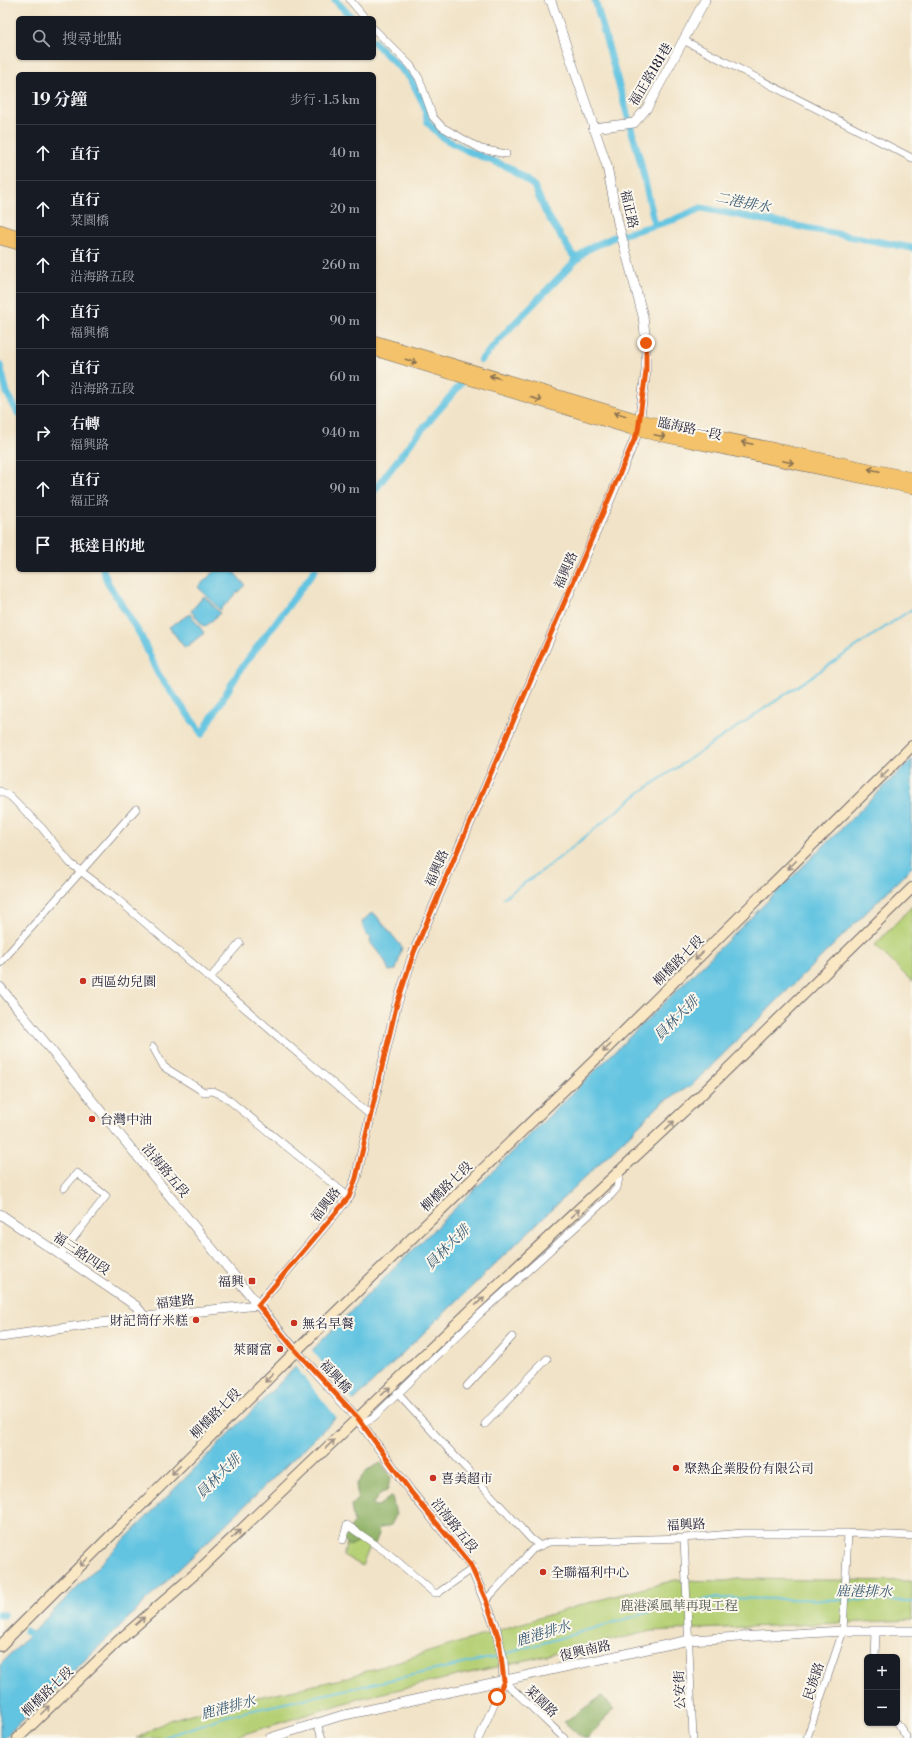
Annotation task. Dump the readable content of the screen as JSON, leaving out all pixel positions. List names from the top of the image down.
{
  "streets": {
    "main road": ["臨海路一段", "柳橋路七段"],
    "street": [
      "福正路181巷",
      "福正路",
      "福興路",
      "沿海路五段",
      "福三路四段",
      "福建路",
      "福興橋",
      "復興南路",
      "民族路",
      "公安街",
      "菜園路"
    ]
  },
  "crossings": [
    ["福正路181巷", "福正路"],
    ["福正路", "臨海路一段"],
    ["福正路", "福興路"],
    ["臨海路一段", "福興路"],
    ["福興路", "沿海路五段"],
    ["福興路", "福建路"],
    ["福興路", "民族路"],
    ["福興路", "公安街"],
    ["柳橋路七段", "沿海路五段"],
    ["柳橋路七段", "福興橋"],
    ["沿海路五段", "福建路"],
    ["沿海路五段", "福興橋"],
    ["沿海路五段", "復興南路"],
    ["沿海路五段", "菜園路"],
    ["福三路四段", "福建路"],
    ["復興南路", "民族路"],
    ["復興南路", "公安街"],
    ["復興南路", "菜園路"]
  ],
  "water": ["二港排水", "員林大排", "鹿港排水"],
  "parks": ["鹿港溪風華再現工程"],
  "places": {
    "other": [
      "西區幼兒園",
      "台灣中油",
      "財記筒仔米糕",
      "無名早餐",
      "萊爾富",
      "聚熱企業股份有限公司",
      "喜美超市",
      "全聯福利中心"
    ],
    "transit": ["福興"]
  },
  "page": {
    "search": "搜尋地點",
    "heading": ["19 分鐘", "步行 · 1.5 km"],
    "list": [
      ["直行", "40 m"],
      ["直行", "菜園橋", "20 m"],
      ["直行", "沿海路五段", "260 m"],
      ["直行", "福興橋", "90 m"],
      ["直行", "沿海路五段", "60 m"],
      ["右轉", "福興路", "940 m"],
      ["直行", "福正路", "90 m"],
      "抵達目的地"
    ],
    "map_buttons": ["+", "−"]
  }
}
